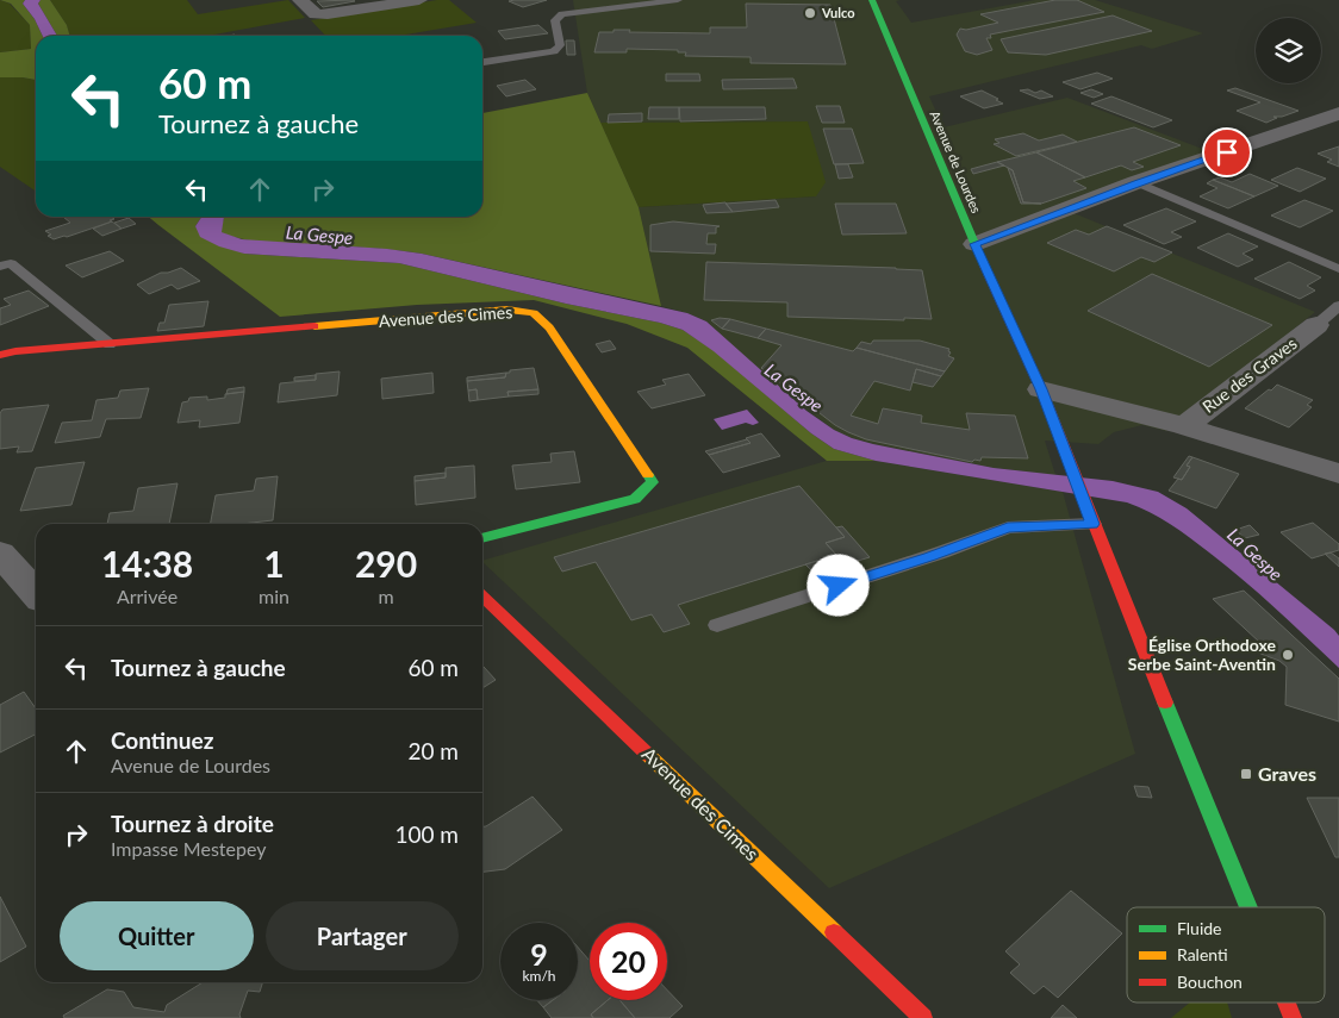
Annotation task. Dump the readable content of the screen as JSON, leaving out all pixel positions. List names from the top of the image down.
{
  "streets": {
    "main road": ["Avenue de Lourdes", "Avenue des Cimes"],
    "street": ["Rue des Graves"]
  },
  "crossings": [
    ["Avenue de Lourdes", "Rue des Graves"]
  ],
  "water": ["La Gespe"],
  "places": {
    "other": ["Vulco", "Église Orthodoxe Serbe Saint-Aventin"],
    "transit": ["Graves"]
  },
  "legend": ["Fluide", "Ralenti", "Bouchon"],
  "page": {
    "turn": ["60 m", "Tournez à gauche"],
    "eta": [
      "14:38",
      "Arrivée",
      "1",
      "min",
      "290",
      "m"
    ],
    "list": [
      {
        "name": "Tournez à gauche",
        "value": "60 m"
      },
      {
        "name": "Continuez",
        "note": "Avenue de Lourdes",
        "value": "20 m"
      },
      {
        "name": "Tournez à droite",
        "note": "Impasse Mestepey",
        "value": "100 m"
      }
    ],
    "buttons": ["Quitter", "Partager"],
    "speed": "9 km/h",
    "limit": "20"
  }
}
